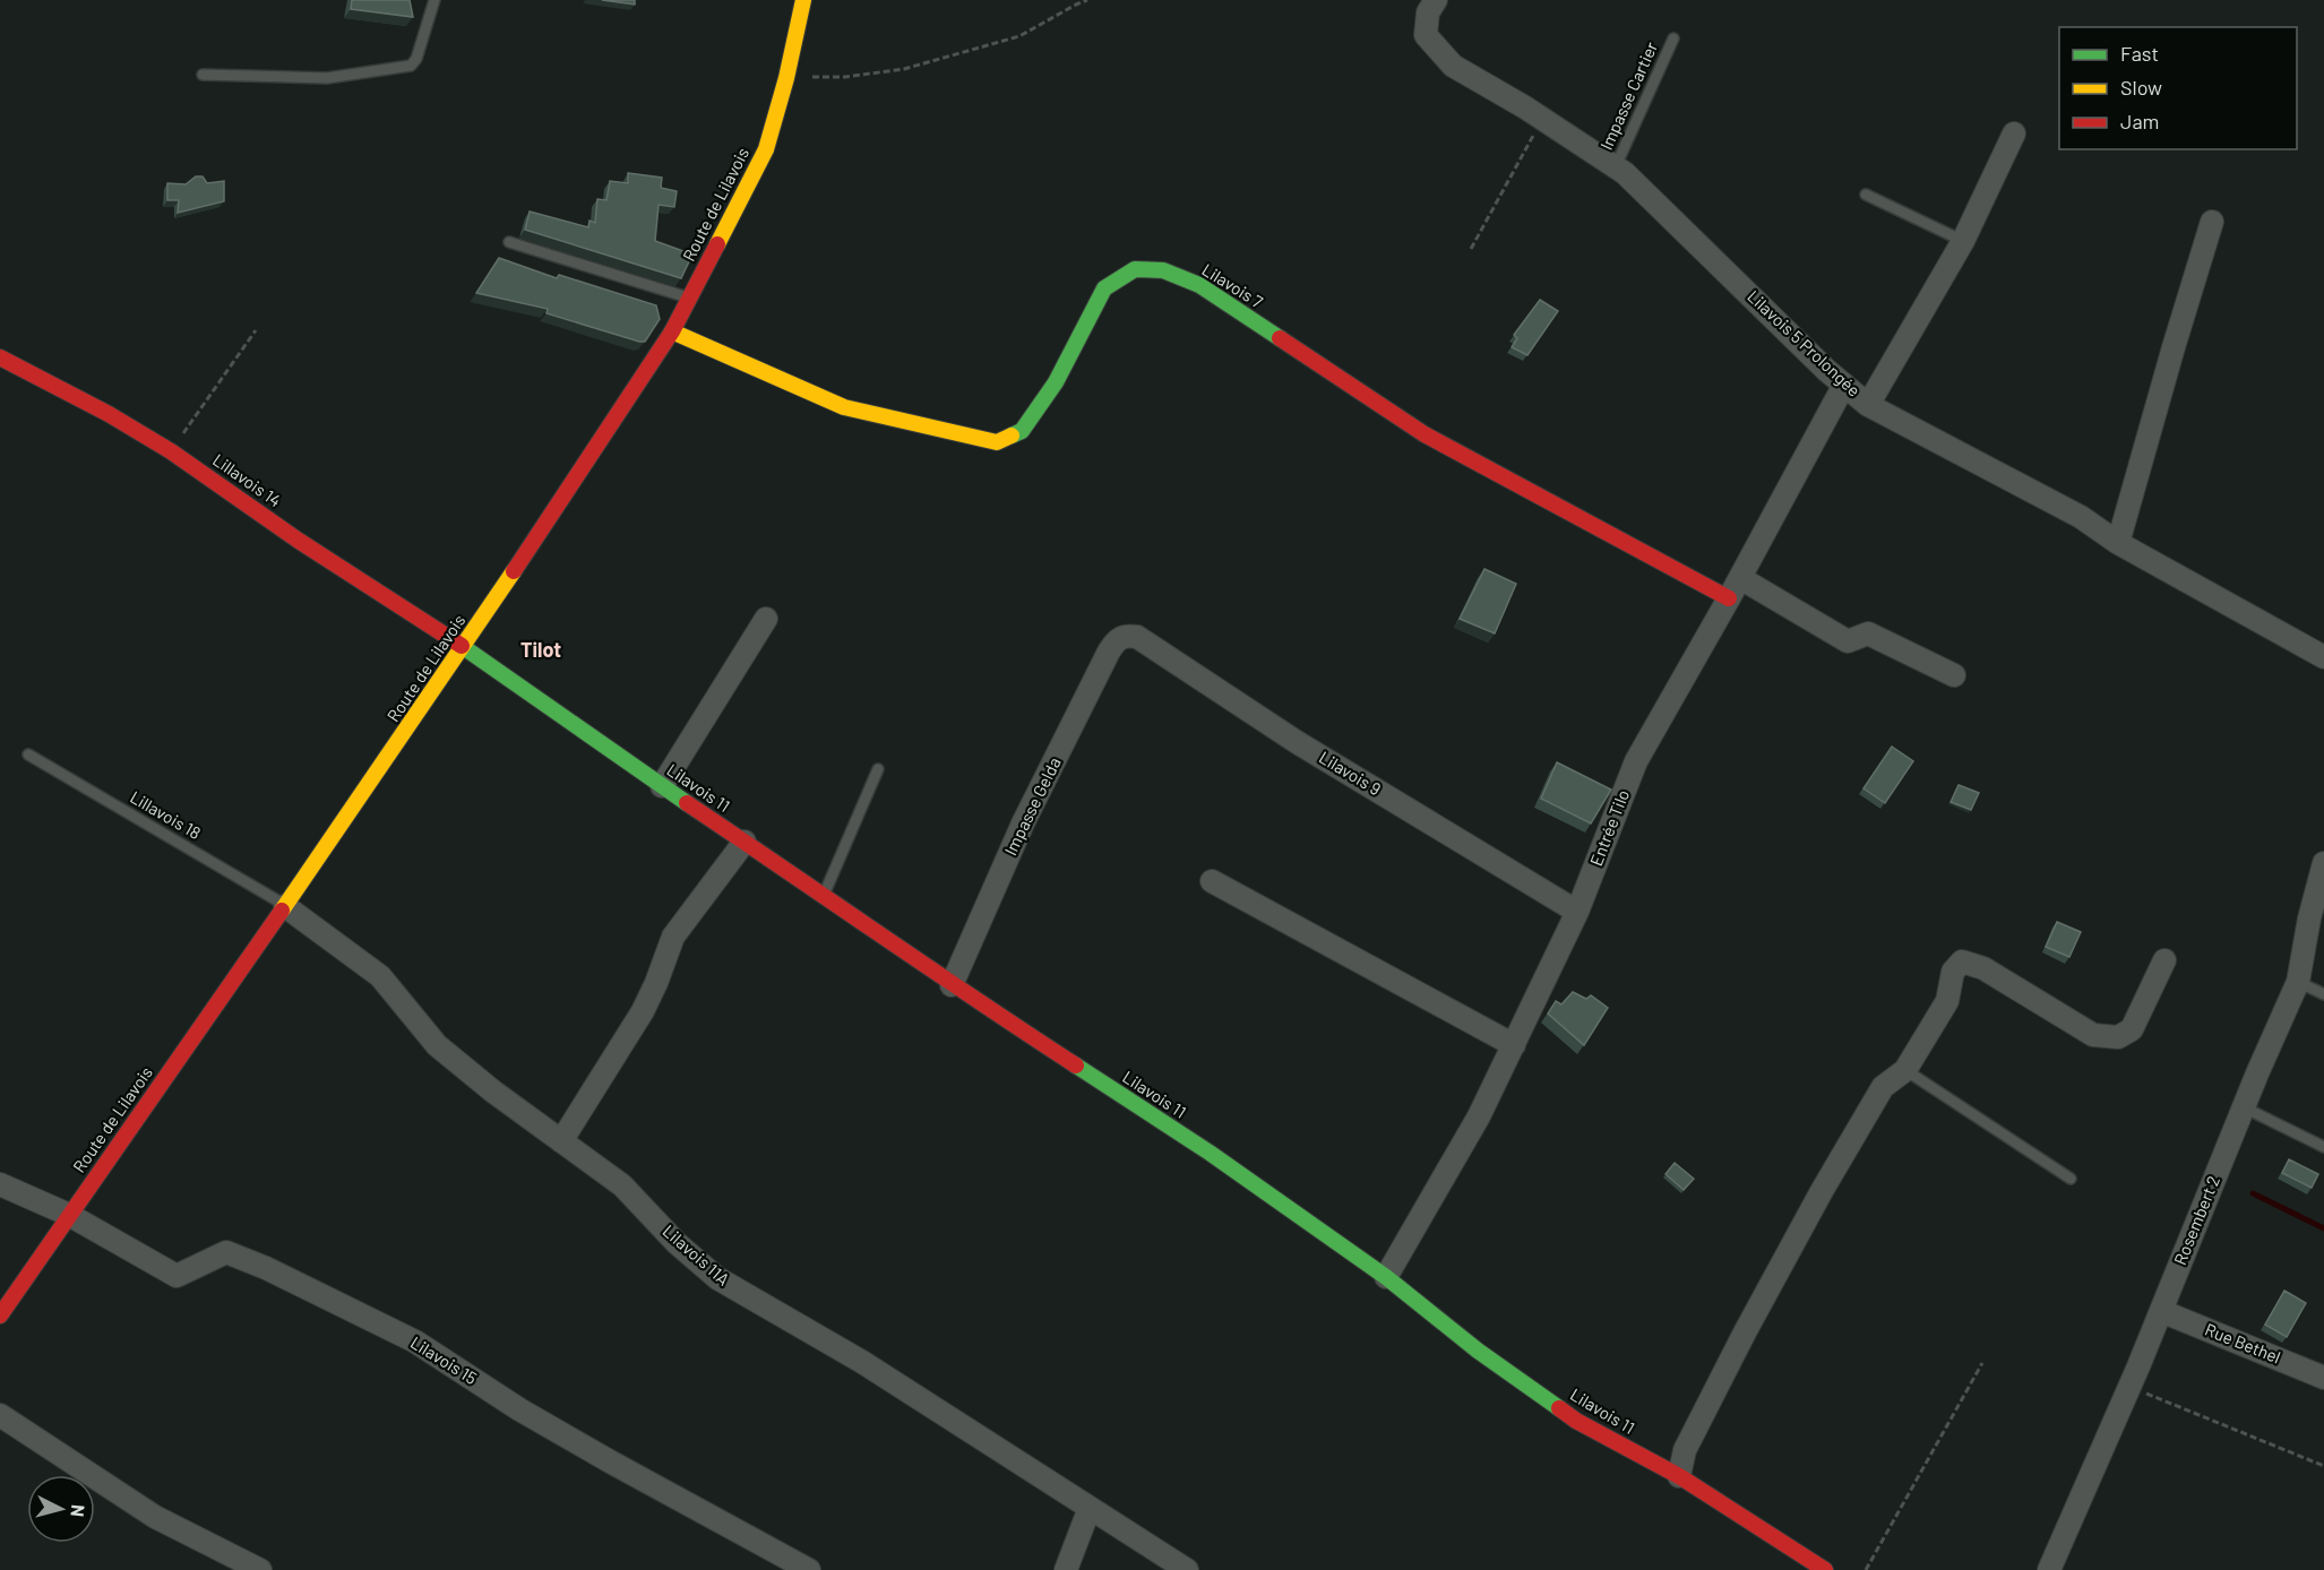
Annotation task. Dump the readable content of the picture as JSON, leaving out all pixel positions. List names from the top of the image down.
{
  "streets": {
    "street": [
      "Route de Lilavois",
      "Lilavois 7",
      "Lilavois 5 Prolongée",
      "Lillavois 14",
      "Lilavois 9",
      "Lilavois 11",
      "Impasse Gelda",
      "Entrée Tilo",
      "Rosembert 2",
      "Lilavois 11A",
      "Rue Bethel",
      "Lilavois 15"
    ],
    "lane": ["Impasse Cartier", "Lillavois 18"]
  },
  "crossings": [
    ["Impasse Cartier", "Lilavois 5 Prolongée"],
    ["Route de Lilavois", "Lilavois 7"],
    ["Route de Lilavois", "Lillavois 14"],
    ["Route de Lilavois", "Lilavois 11"],
    ["Route de Lilavois", "Lillavois 18"],
    ["Route de Lilavois", "Lilavois 11A"],
    ["Route de Lilavois", "Lilavois 15"],
    ["Lilavois 7", "Entrée Tilo"],
    ["Lilavois 5 Prolongée", "Entrée Tilo"],
    ["Lillavois 14", "Lilavois 11"],
    ["Lilavois 9", "Impasse Gelda"],
    ["Lilavois 9", "Entrée Tilo"],
    ["Lilavois 11", "Impasse Gelda"],
    ["Lilavois 11", "Entrée Tilo"],
    ["Lillavois 18", "Lilavois 11A"],
    ["Rosembert 2", "Rue Bethel"]
  ],
  "districts": ["Tilot"],
  "legend": ["Fast", "Slow", "Jam"],
  "north": "right"
}
